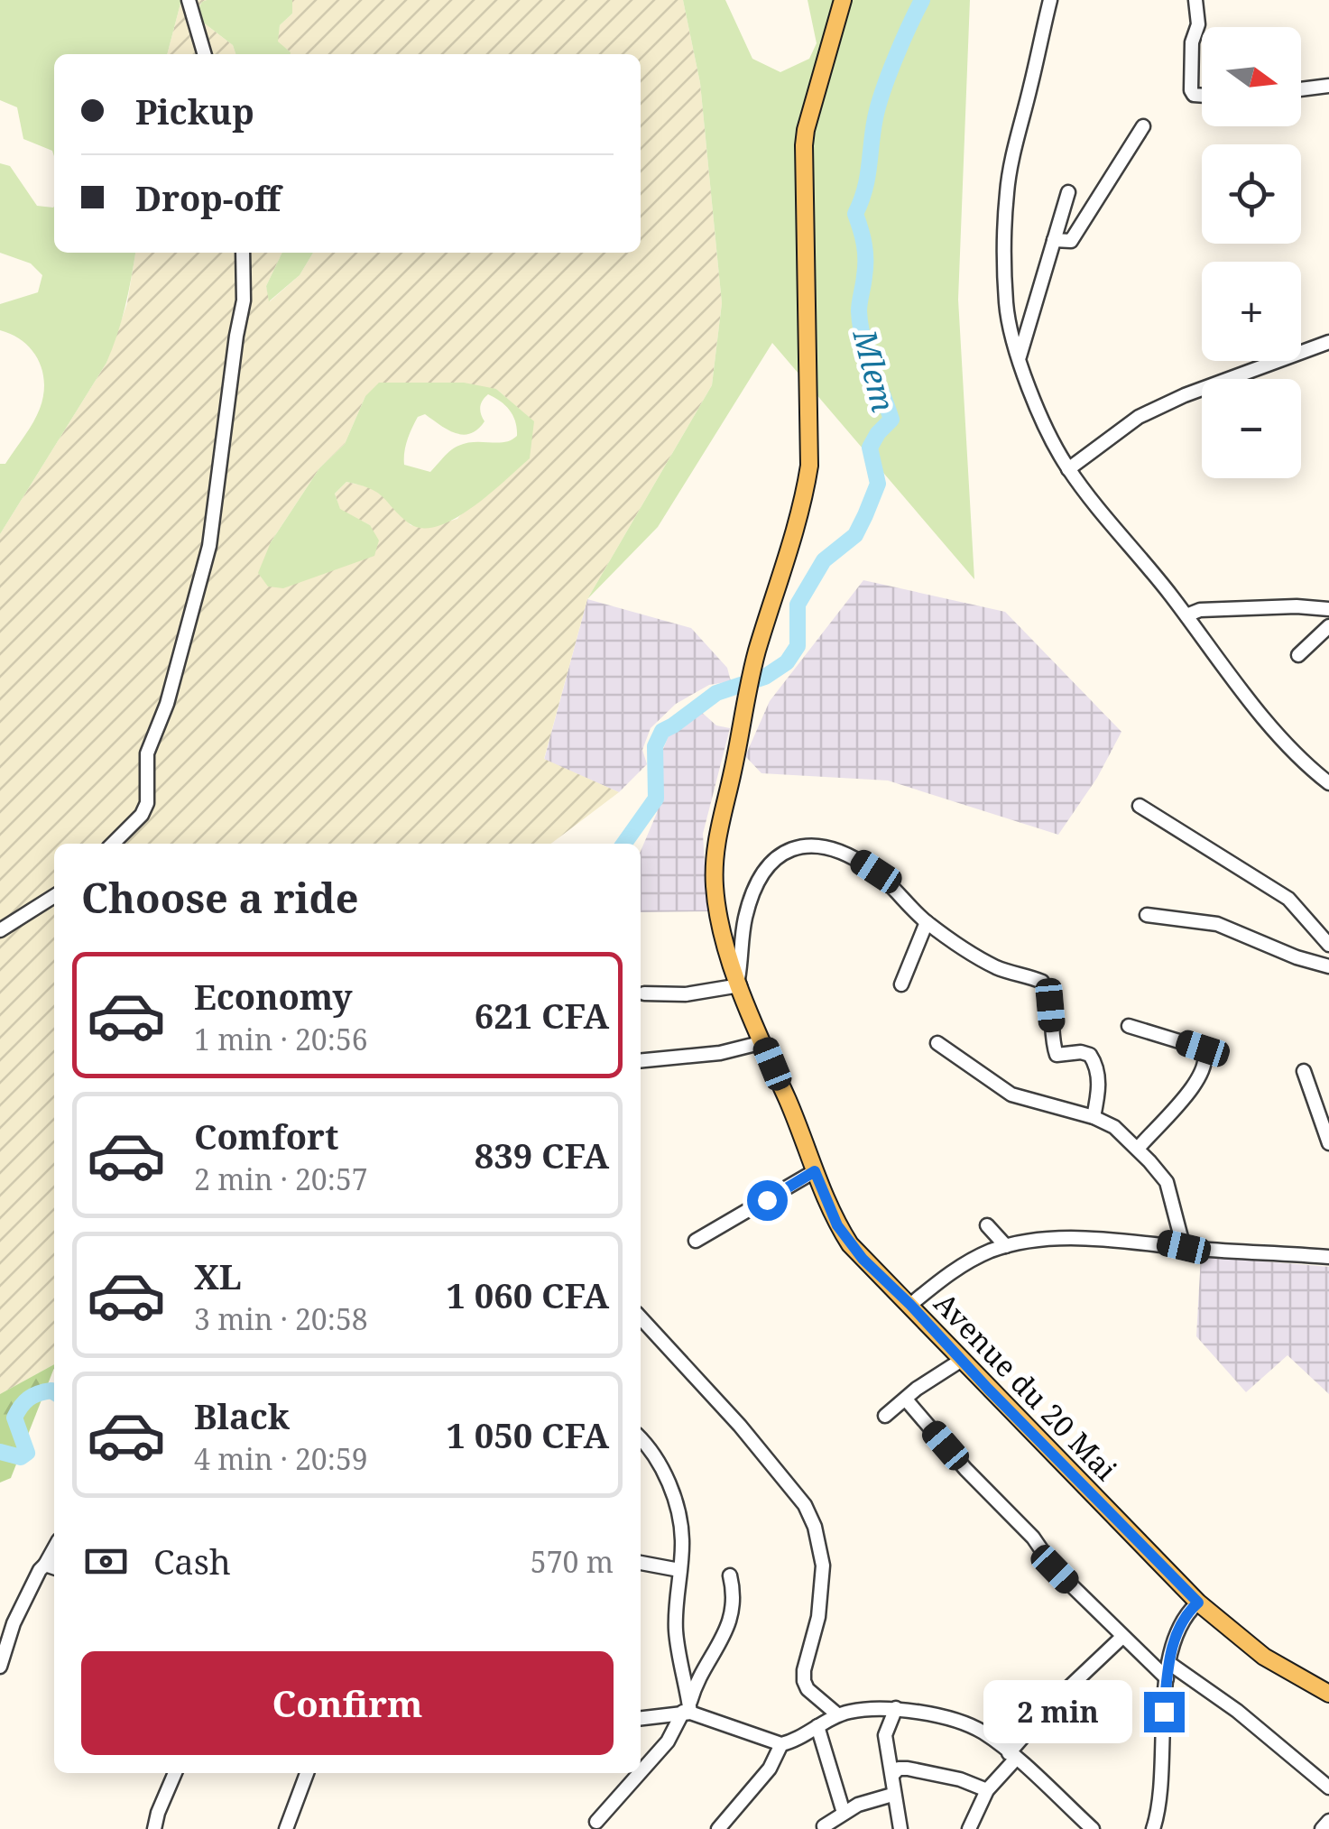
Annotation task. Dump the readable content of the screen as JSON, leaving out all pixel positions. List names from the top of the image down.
{
  "streets": {
    "main road": ["Avenue du 20 Mai"]
  },
  "water": ["Mlem"],
  "north": "right",
  "page": {
    "map_buttons": ["+", "−"],
    "banner": ["Pickup", "Drop-off"],
    "heading": "Choose a ride",
    "list": [
      {
        "name": "Economy",
        "note": "1 min · 20:56",
        "value": "621 CFA"
      },
      {
        "name": "Comfort",
        "note": "2 min · 20:57",
        "value": "839 CFA"
      },
      {
        "name": "XL",
        "note": "3 min · 20:58",
        "value": "1 060 CFA"
      },
      {
        "name": "Black",
        "note": "4 min · 20:59",
        "value": "1 050 CFA"
      }
    ],
    "pay": ["Cash", "570 m"],
    "buttons": "Confirm",
    "bubble": "2 min"
  }
}
